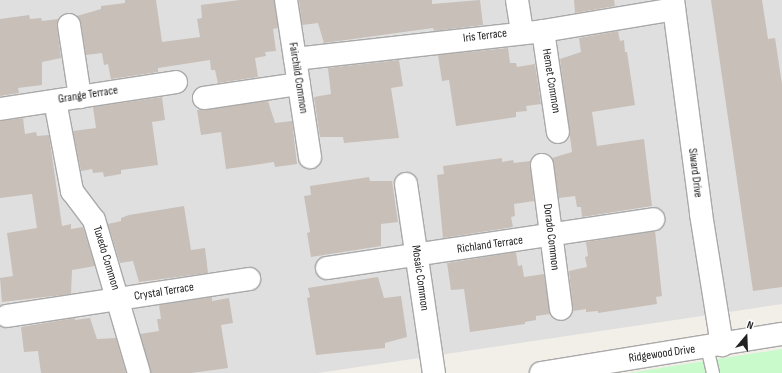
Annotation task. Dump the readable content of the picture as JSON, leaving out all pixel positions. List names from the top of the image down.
{
  "streets": {
    "street": [
      "Iris Terrace",
      "Fairchild Common",
      "Hemet Common",
      "Grange Terrace",
      "Siward Drive",
      "Dorado Common",
      "Richland Terrace",
      "Tuxedo Common",
      "Mosaic Common",
      "Crystal Terrace",
      "Ridgewood Drive"
    ]
  },
  "crossings": [
    ["Iris Terrace", "Fairchild Common"],
    ["Iris Terrace", "Hemet Common"],
    ["Iris Terrace", "Siward Drive"],
    ["Grange Terrace", "Tuxedo Common"],
    ["Siward Drive", "Ridgewood Drive"],
    ["Dorado Common", "Richland Terrace"],
    ["Richland Terrace", "Mosaic Common"],
    ["Tuxedo Common", "Crystal Terrace"]
  ],
  "north": "top"
}
